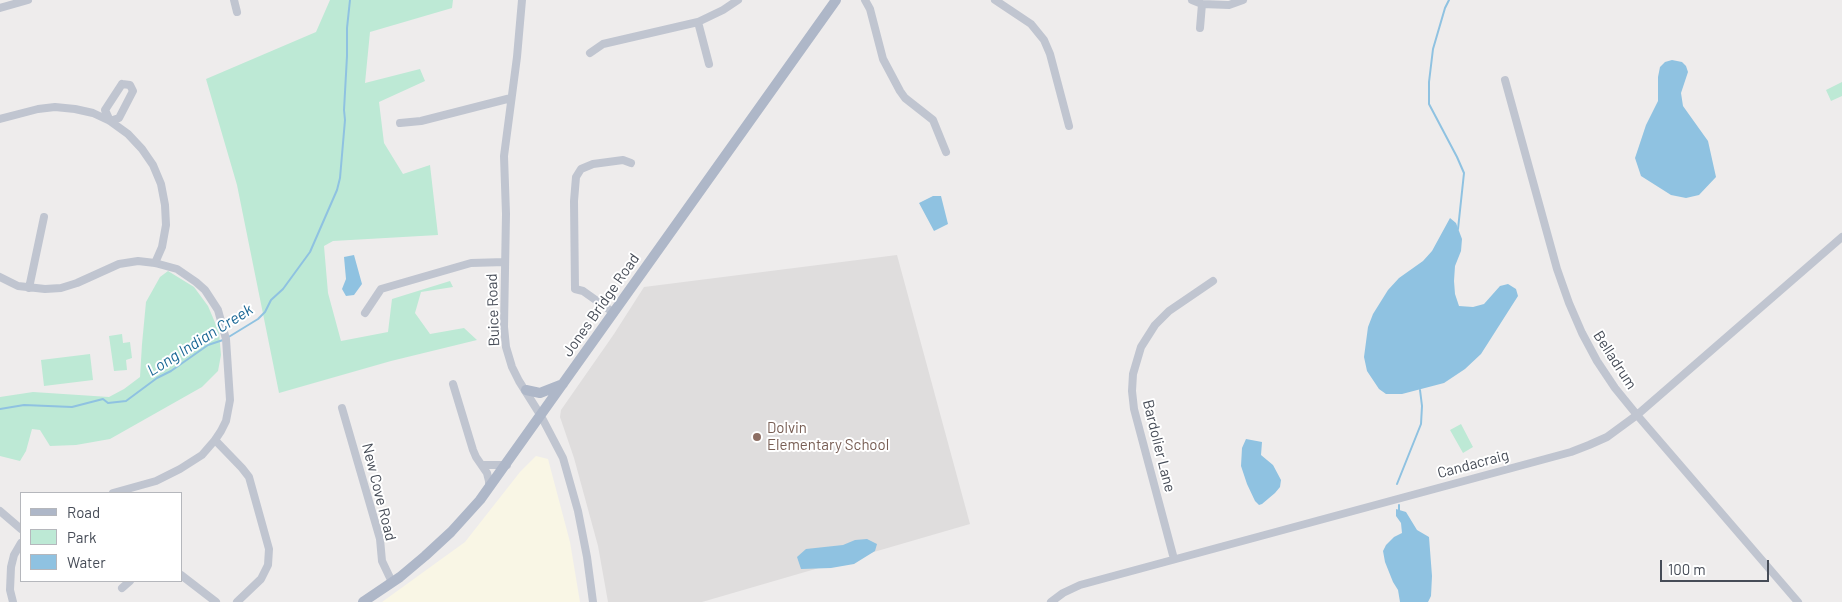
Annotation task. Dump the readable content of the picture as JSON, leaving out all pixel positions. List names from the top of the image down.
{
  "streets": {
    "main road": ["Jones Bridge Road"],
    "street": [
      "Buice Road",
      "Belladrum",
      "Bardolier Lane",
      "Candacraig",
      "New Cove Road"
    ]
  },
  "crossings": [
    ["Jones Bridge Road", "Buice Road"],
    ["Jones Bridge Road", "New Cove Road"],
    ["Belladrum", "Candacraig"],
    ["Bardolier Lane", "Candacraig"]
  ],
  "water": ["Long Indian Creek"],
  "places": ["Dolvin Elementary School"],
  "legend": ["Road", "Park", "Water"],
  "scale_bar": "100 m"
}
